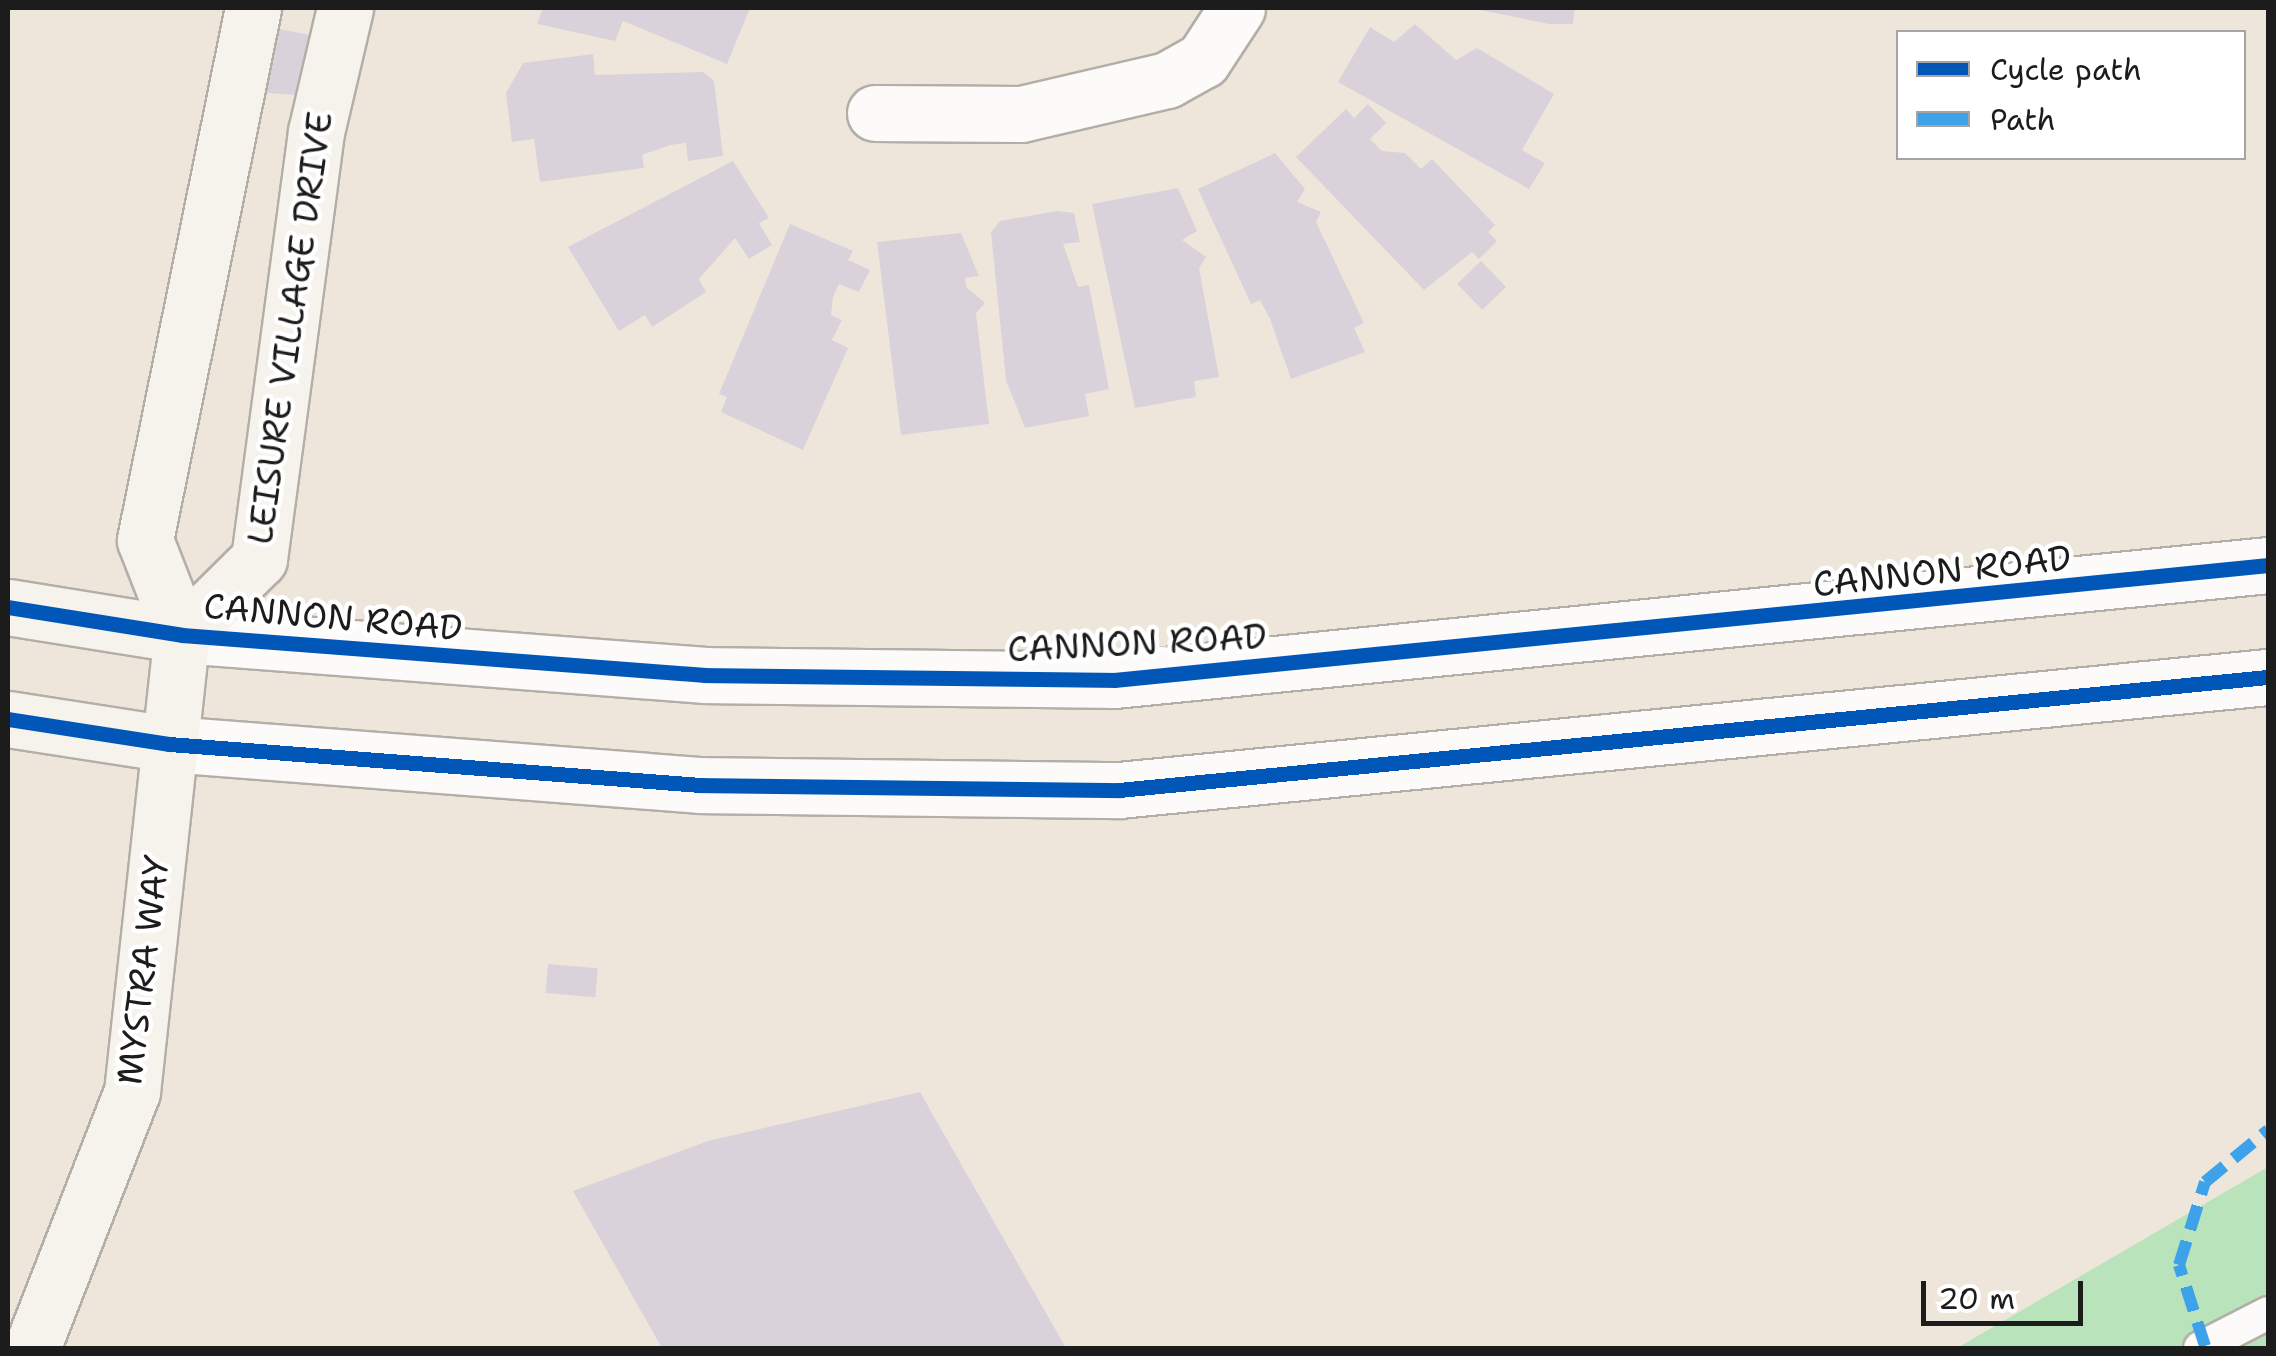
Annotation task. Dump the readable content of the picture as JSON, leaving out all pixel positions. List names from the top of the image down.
{
  "streets": {
    "street": ["LEISURE VILLAGE DRIVE", "CANNON ROAD", "MYSTRA WAY"]
  },
  "crossings": [
    ["LEISURE VILLAGE DRIVE", "CANNON ROAD"],
    ["LEISURE VILLAGE DRIVE", "MYSTRA WAY"],
    ["CANNON ROAD", "MYSTRA WAY"]
  ],
  "legend": ["Cycle path", "Path"],
  "scale_bar": "20 m"
}
